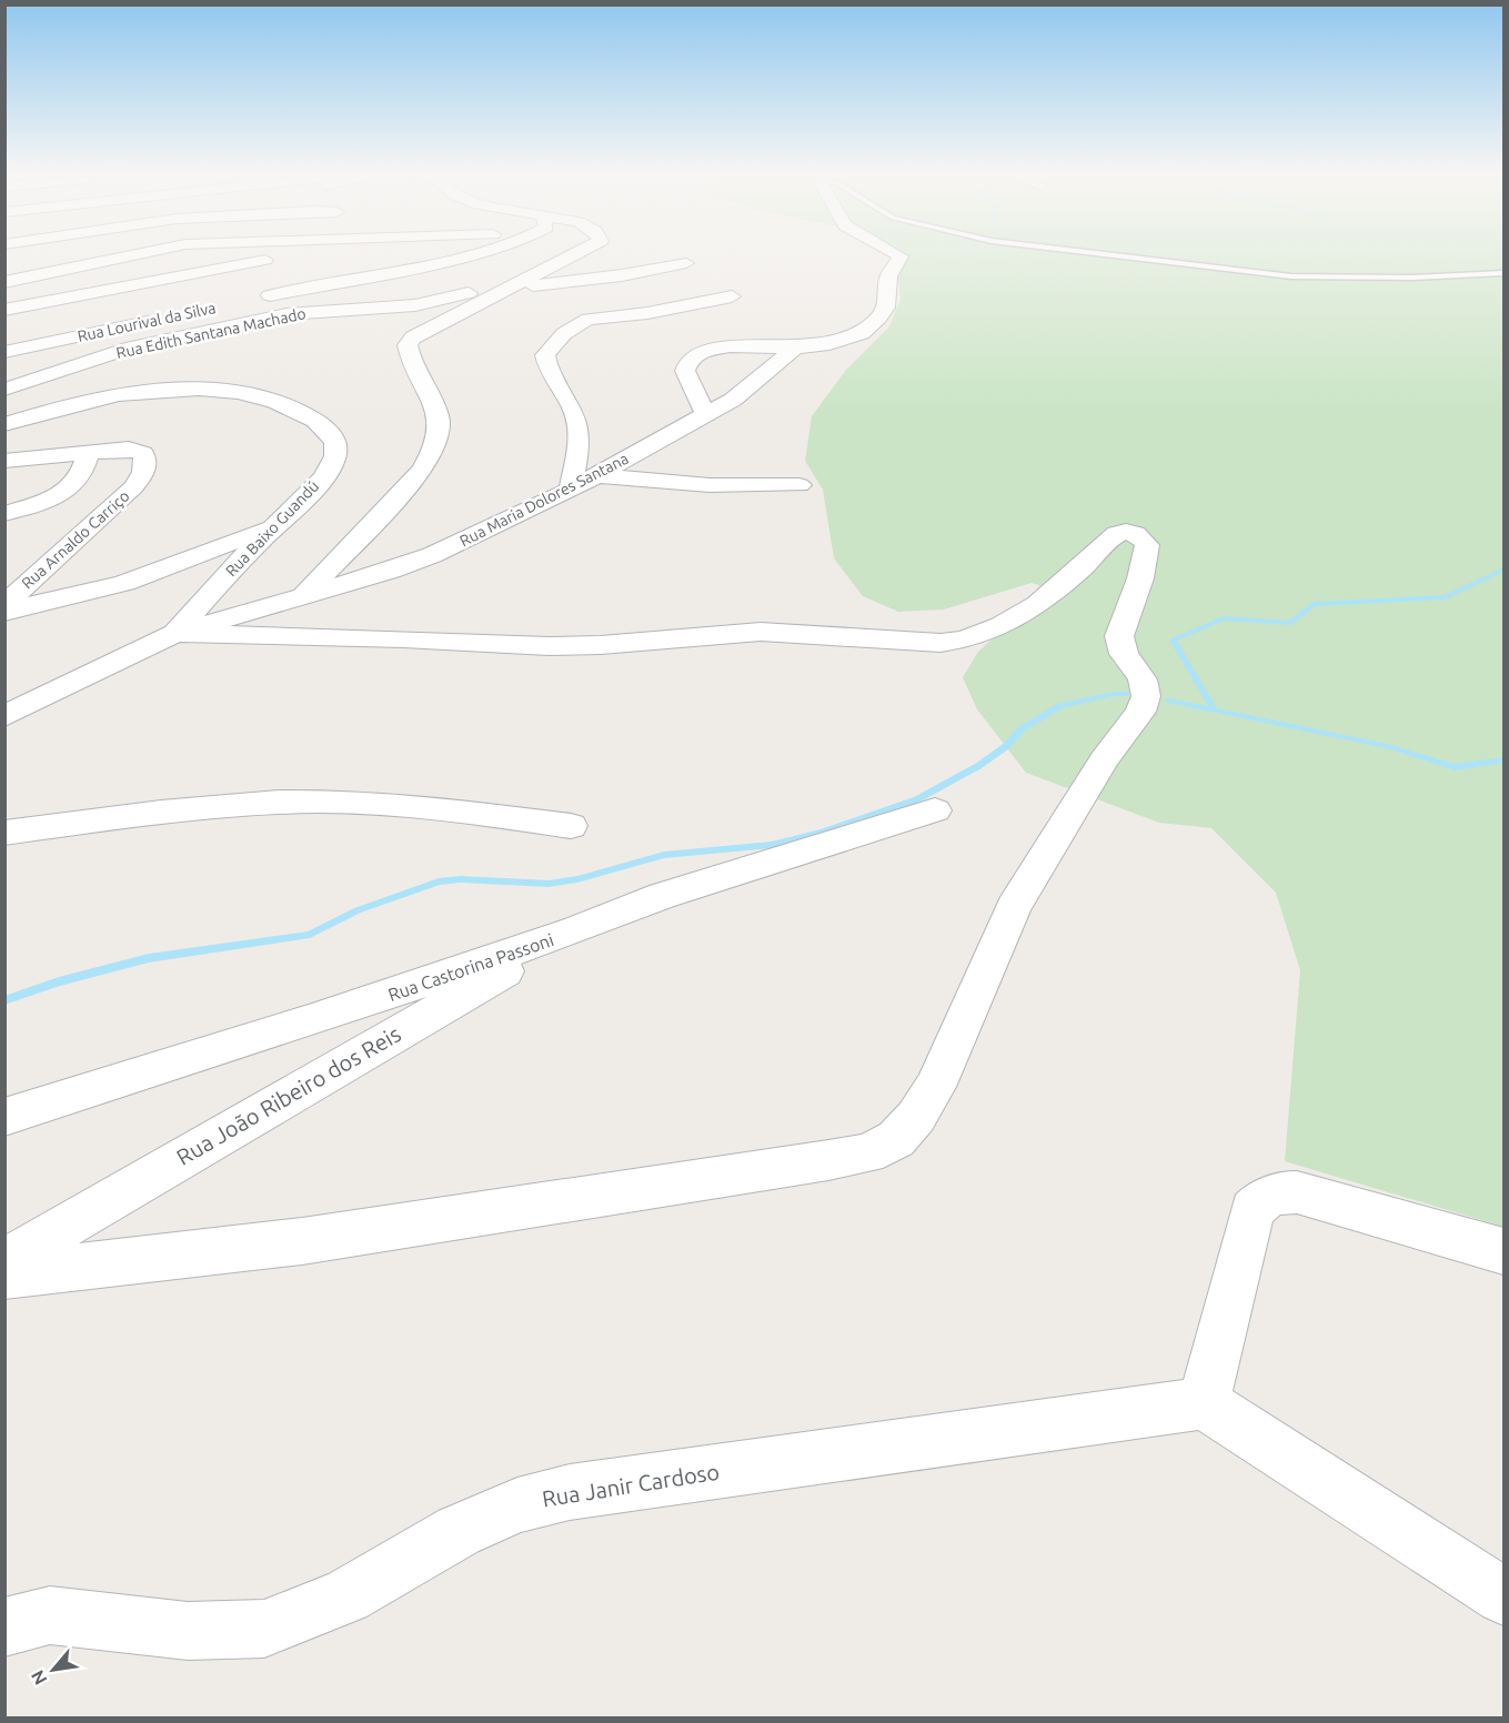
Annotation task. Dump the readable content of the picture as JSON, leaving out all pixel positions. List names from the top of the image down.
{
  "streets": {
    "street": [
      "Rua Lourival da Silva",
      "Rua Edith Santana Machado",
      "Rua Maria Dolores Santana",
      "Rua Baixo Guandú",
      "Rua Arnaldo Carriço",
      "Rua Castorina Passoni",
      "Rua João Ribeiro dos Reis",
      "Rua Janir Cardoso"
    ]
  },
  "crossings": [
    ["Rua Maria Dolores Santana", "Rua Baixo Guandú"],
    ["Rua Castorina Passoni", "Rua João Ribeiro dos Reis"]
  ],
  "north": "bottom left"
}
